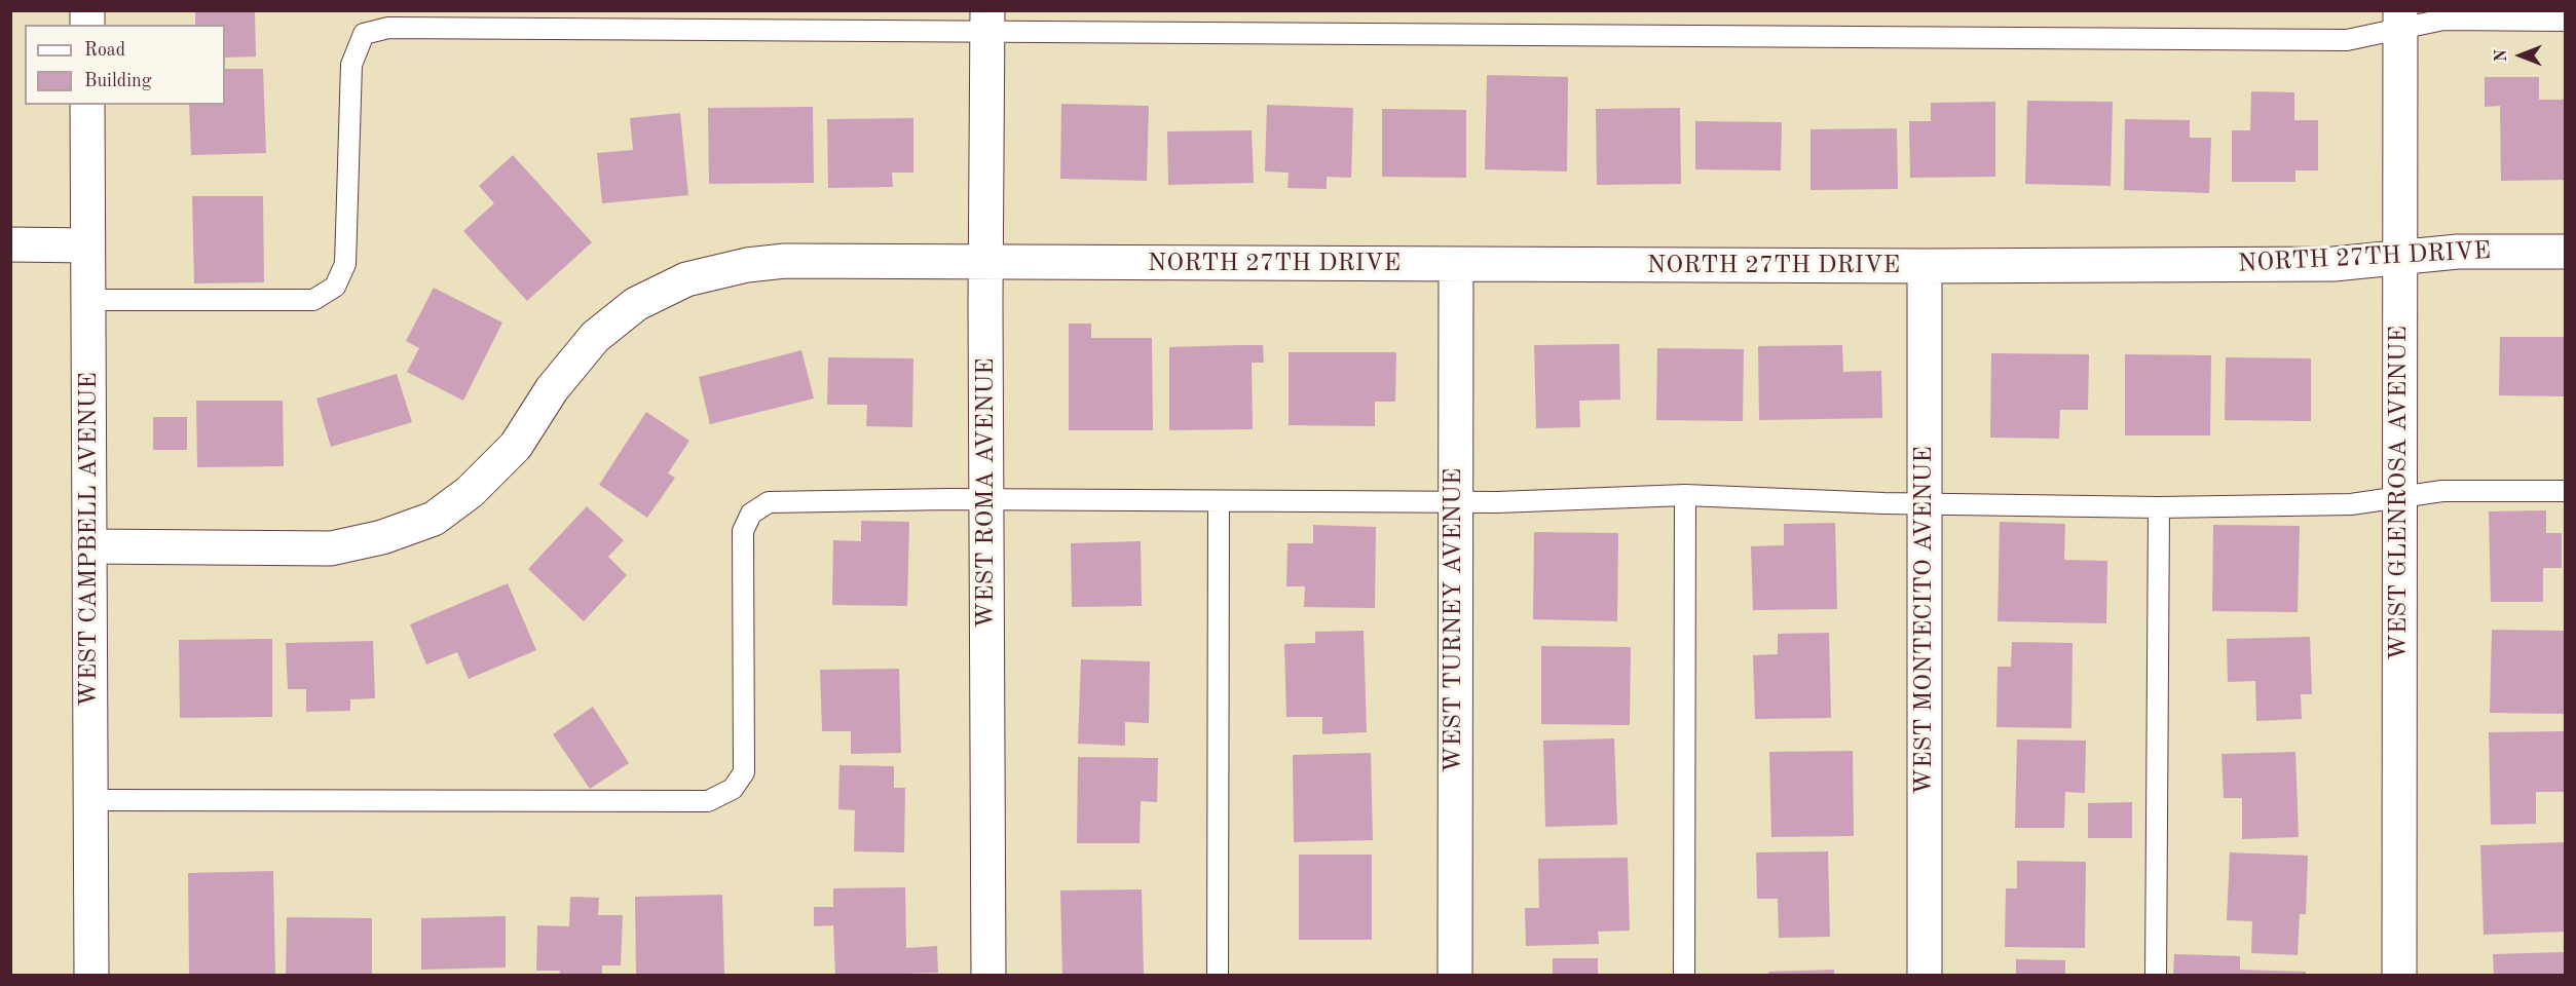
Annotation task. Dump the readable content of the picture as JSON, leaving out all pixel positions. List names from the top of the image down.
{
  "streets": {
    "street": [
      "NORTH 27TH DRIVE",
      "WEST ROMA AVENUE",
      "WEST GLENROSA AVENUE",
      "WEST CAMPBELL AVENUE",
      "WEST TURNEY AVENUE",
      "WEST MONTECITO AVENUE"
    ]
  },
  "crossings": [
    ["NORTH 27TH DRIVE", "WEST ROMA AVENUE"],
    ["NORTH 27TH DRIVE", "WEST GLENROSA AVENUE"],
    ["NORTH 27TH DRIVE", "WEST CAMPBELL AVENUE"],
    ["NORTH 27TH DRIVE", "WEST TURNEY AVENUE"],
    ["NORTH 27TH DRIVE", "WEST MONTECITO AVENUE"]
  ],
  "legend": ["Road", "Building"],
  "north": "left"
}
